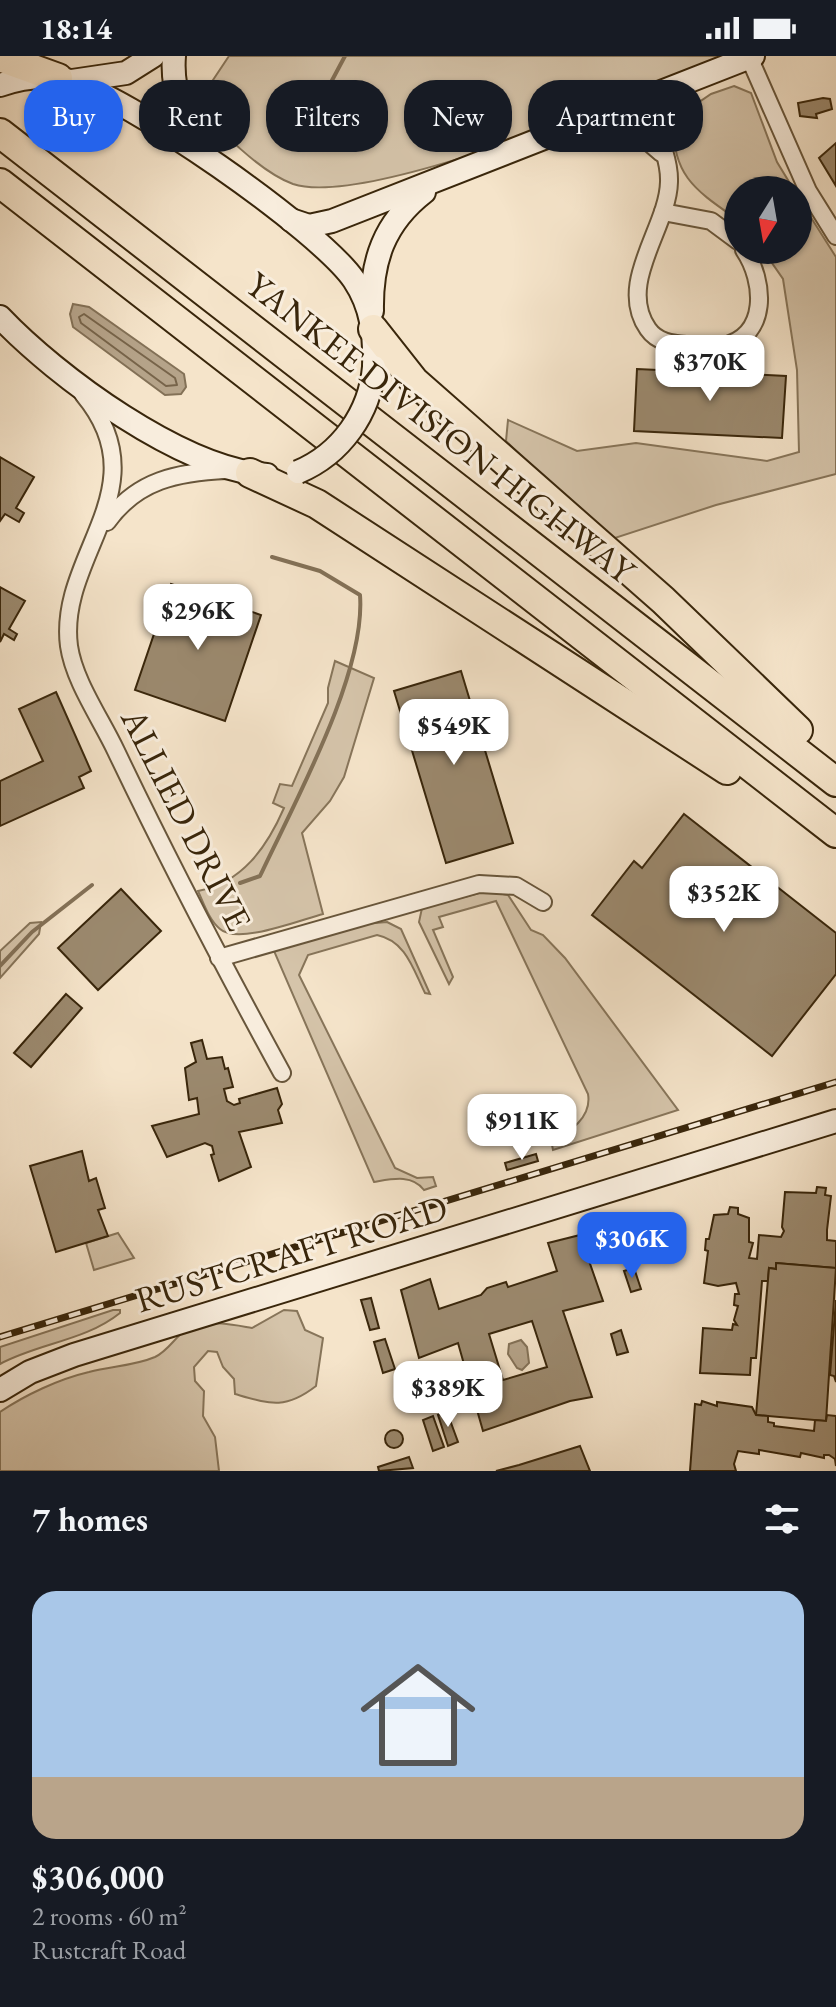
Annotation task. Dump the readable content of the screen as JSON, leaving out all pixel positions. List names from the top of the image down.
{
  "streets": {
    "highway": ["YANKEE DIVISION HIGHWAY"],
    "main road": ["RUSTCRAFT ROAD"],
    "street": ["ALLIED DRIVE"]
  },
  "north": "bottom",
  "page": {
    "status": "18:14",
    "chip": [
      "Buy",
      "Rent",
      "Filters",
      "New",
      "Apartment"
    ],
    "price": [
      "$370K",
      "$296K",
      "$549K",
      "$352K",
      "$911K",
      "$306K",
      "$389K"
    ],
    "heading": "7 homes",
    "list": [
      {
        "name": "$306,000",
        "note": "2 rooms · 60 m² · Rustcraft Road"
      }
    ]
  }
}
